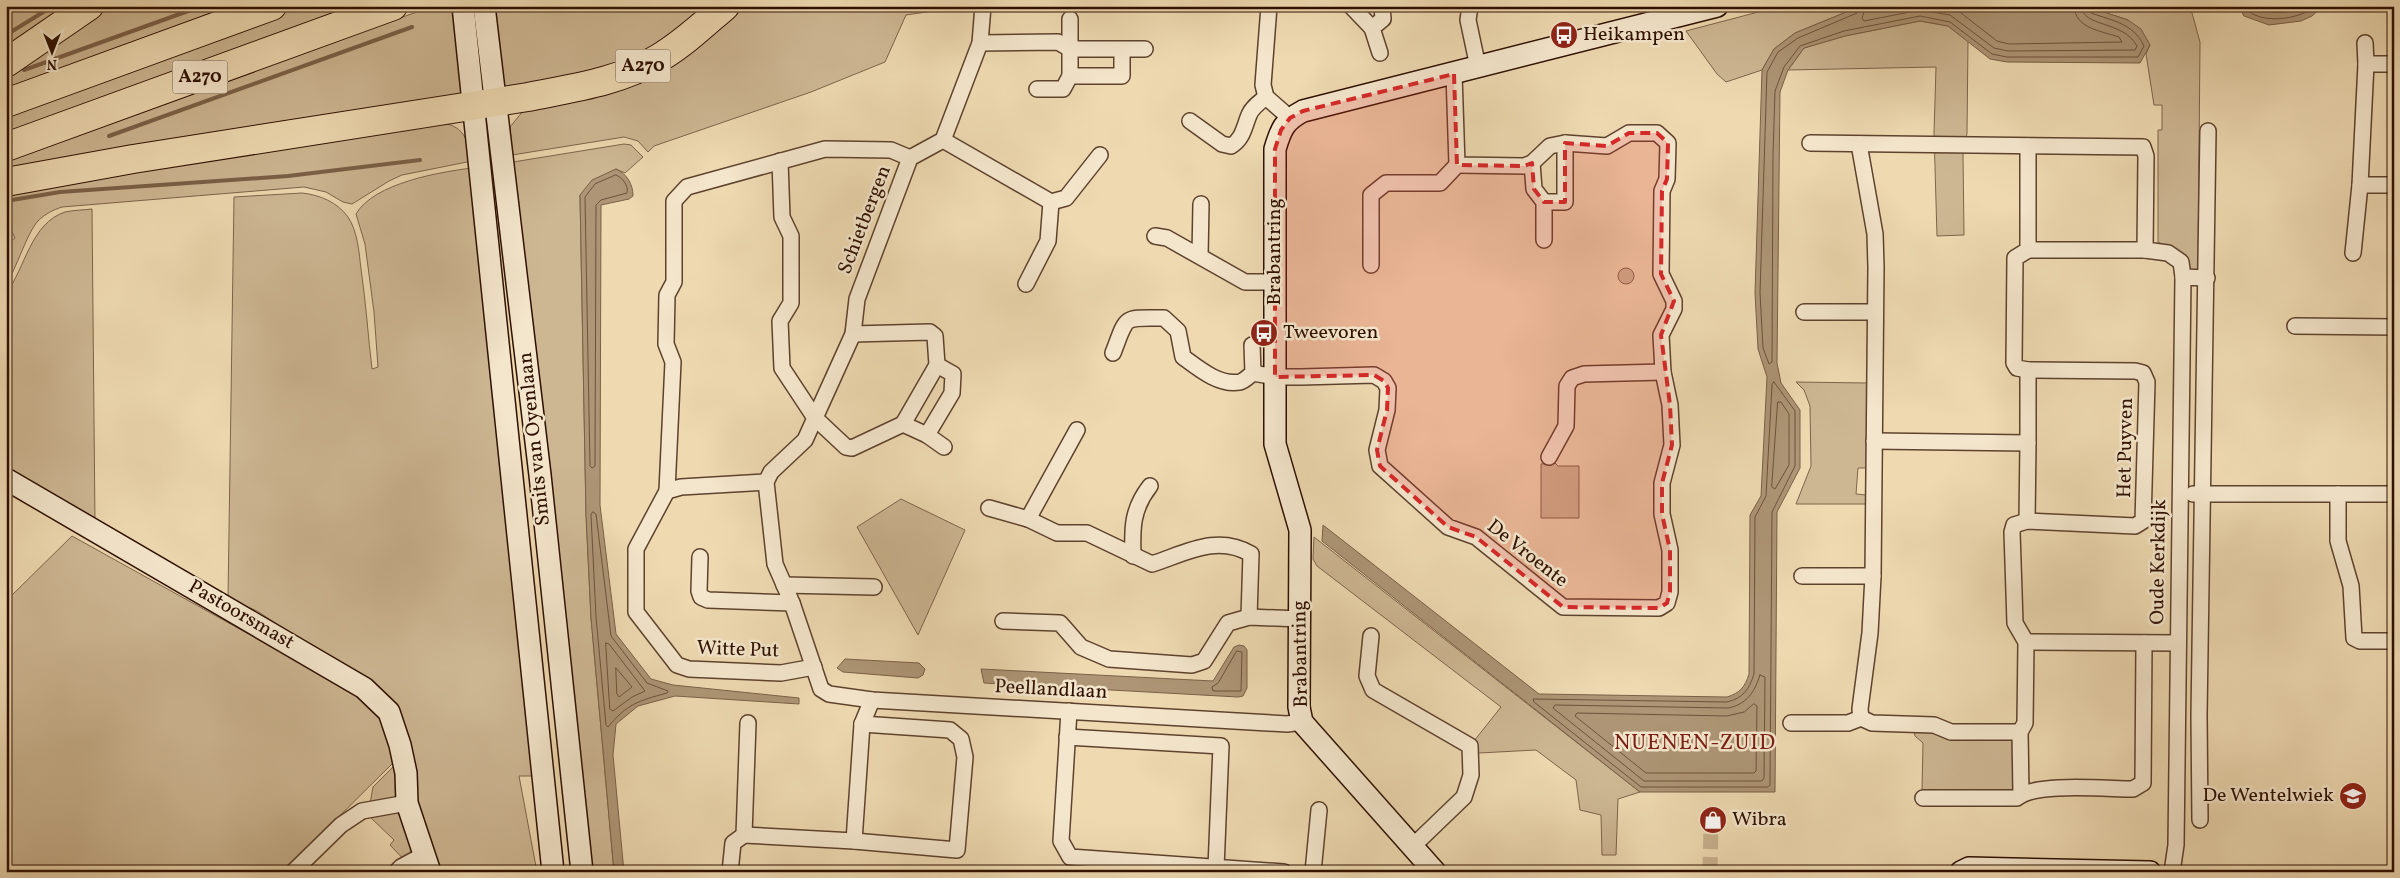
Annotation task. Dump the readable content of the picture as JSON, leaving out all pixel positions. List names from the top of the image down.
{
  "streets": {
    "highway": ["A270"],
    "street": [
      "Schietbergen",
      "Brabantring",
      "Smits van Oyenlaan",
      "Het Puyven",
      "De Vroente",
      "Oude Kerkdijk",
      "Pastoorsmast",
      "Witte Put",
      "Peellandlaan"
    ]
  },
  "crossings": [
    ["A270", "Smits van Oyenlaan"],
    ["Brabantring", "De Vroente"],
    ["Brabantring", "Peellandlaan"],
    ["Witte Put", "Peellandlaan"]
  ],
  "districts": ["NUENEN-ZUID"],
  "places": {
    "bus stop": ["Heikampen", "Tweevoren"],
    "school or university": ["De Wentelwiek"],
    "shop": ["Wibra"]
  },
  "north": "bottom"
}
